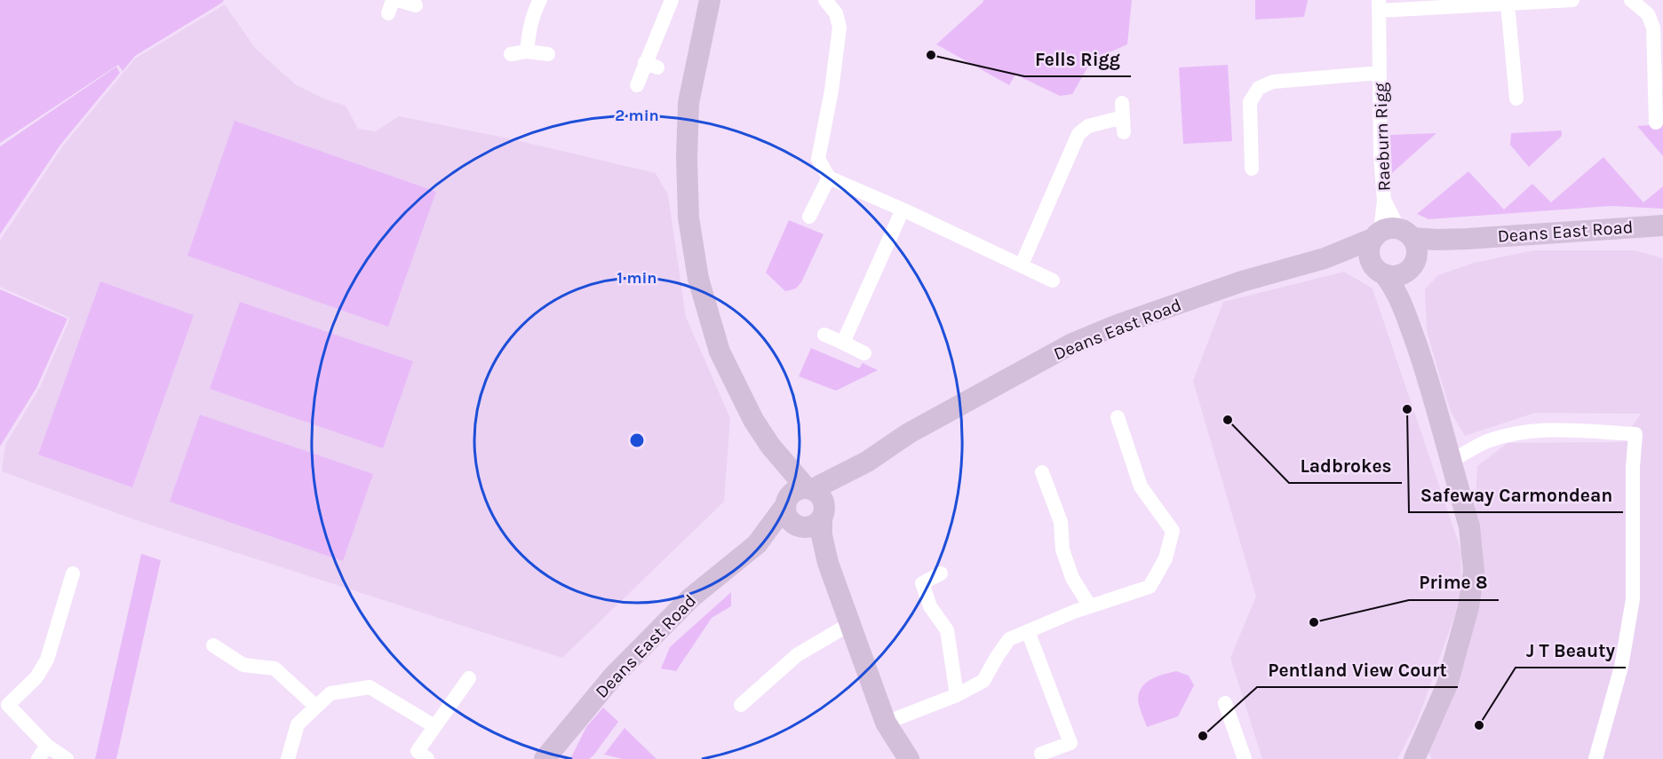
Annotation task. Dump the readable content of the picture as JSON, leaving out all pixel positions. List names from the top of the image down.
{
  "streets": {
    "street": ["Raeburn Rigg", "Deans East Road"]
  },
  "crossings": [
    ["Raeburn Rigg", "Deans East Road"]
  ],
  "places": [
    "Fells Rigg",
    "Safeway Carmondean",
    "Ladbrokes",
    "Prime 8",
    "J T Beauty",
    "Pentland View Court"
  ],
  "rings": ["2 min", "1 min"]
}
